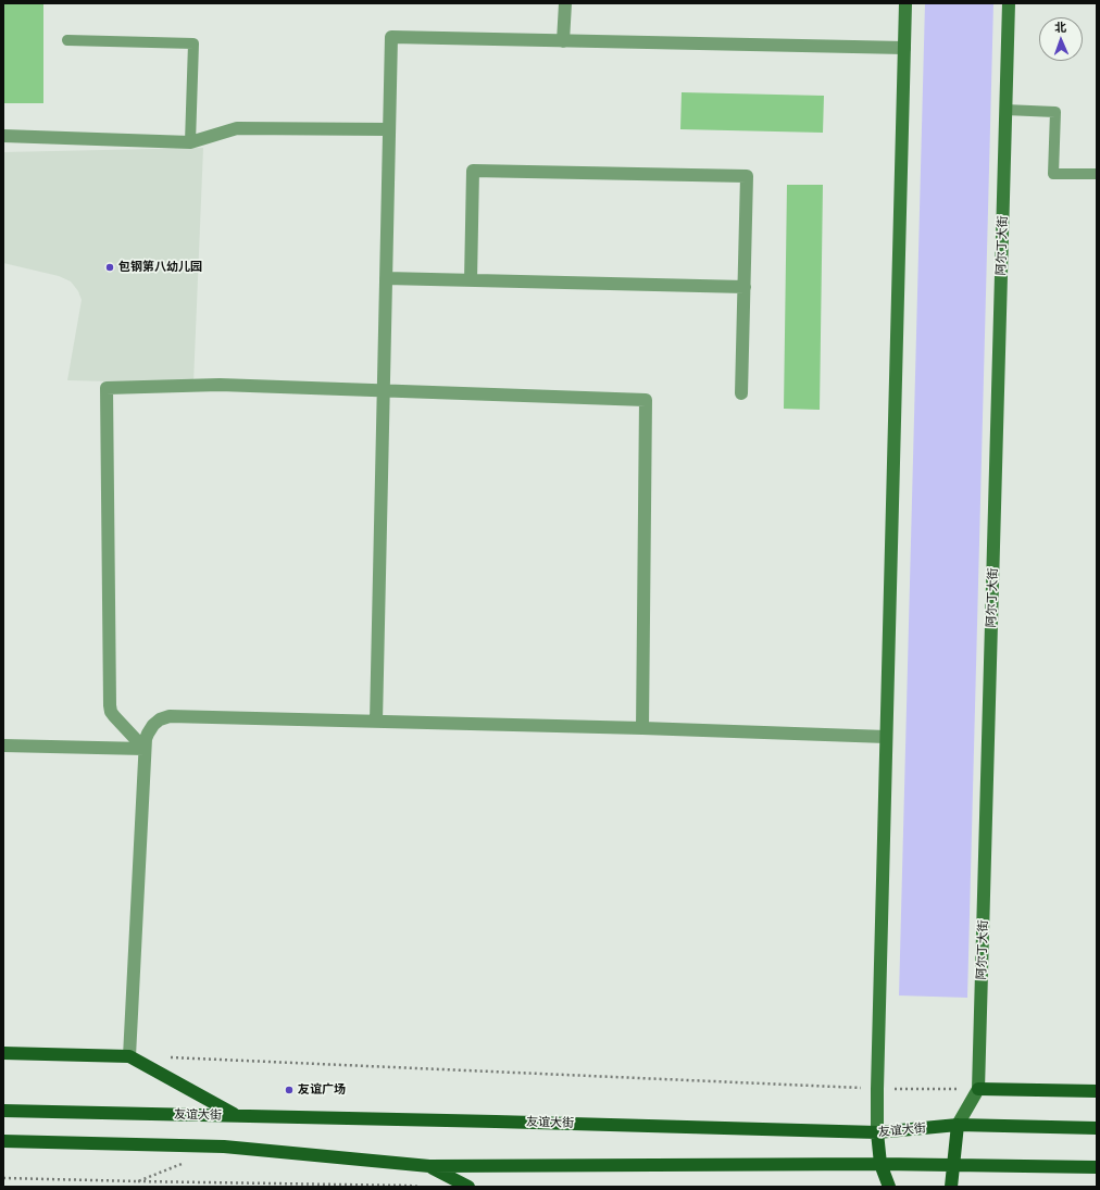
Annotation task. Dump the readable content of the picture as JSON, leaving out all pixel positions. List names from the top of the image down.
{
  "streets": {
    "main road": ["阿尔丁大街", "友谊大街"]
  },
  "crossings": [
    ["阿尔丁大街", "友谊大街"]
  ],
  "places": ["包钢第八幼儿园", "友谊广场"],
  "north": "top"
}
